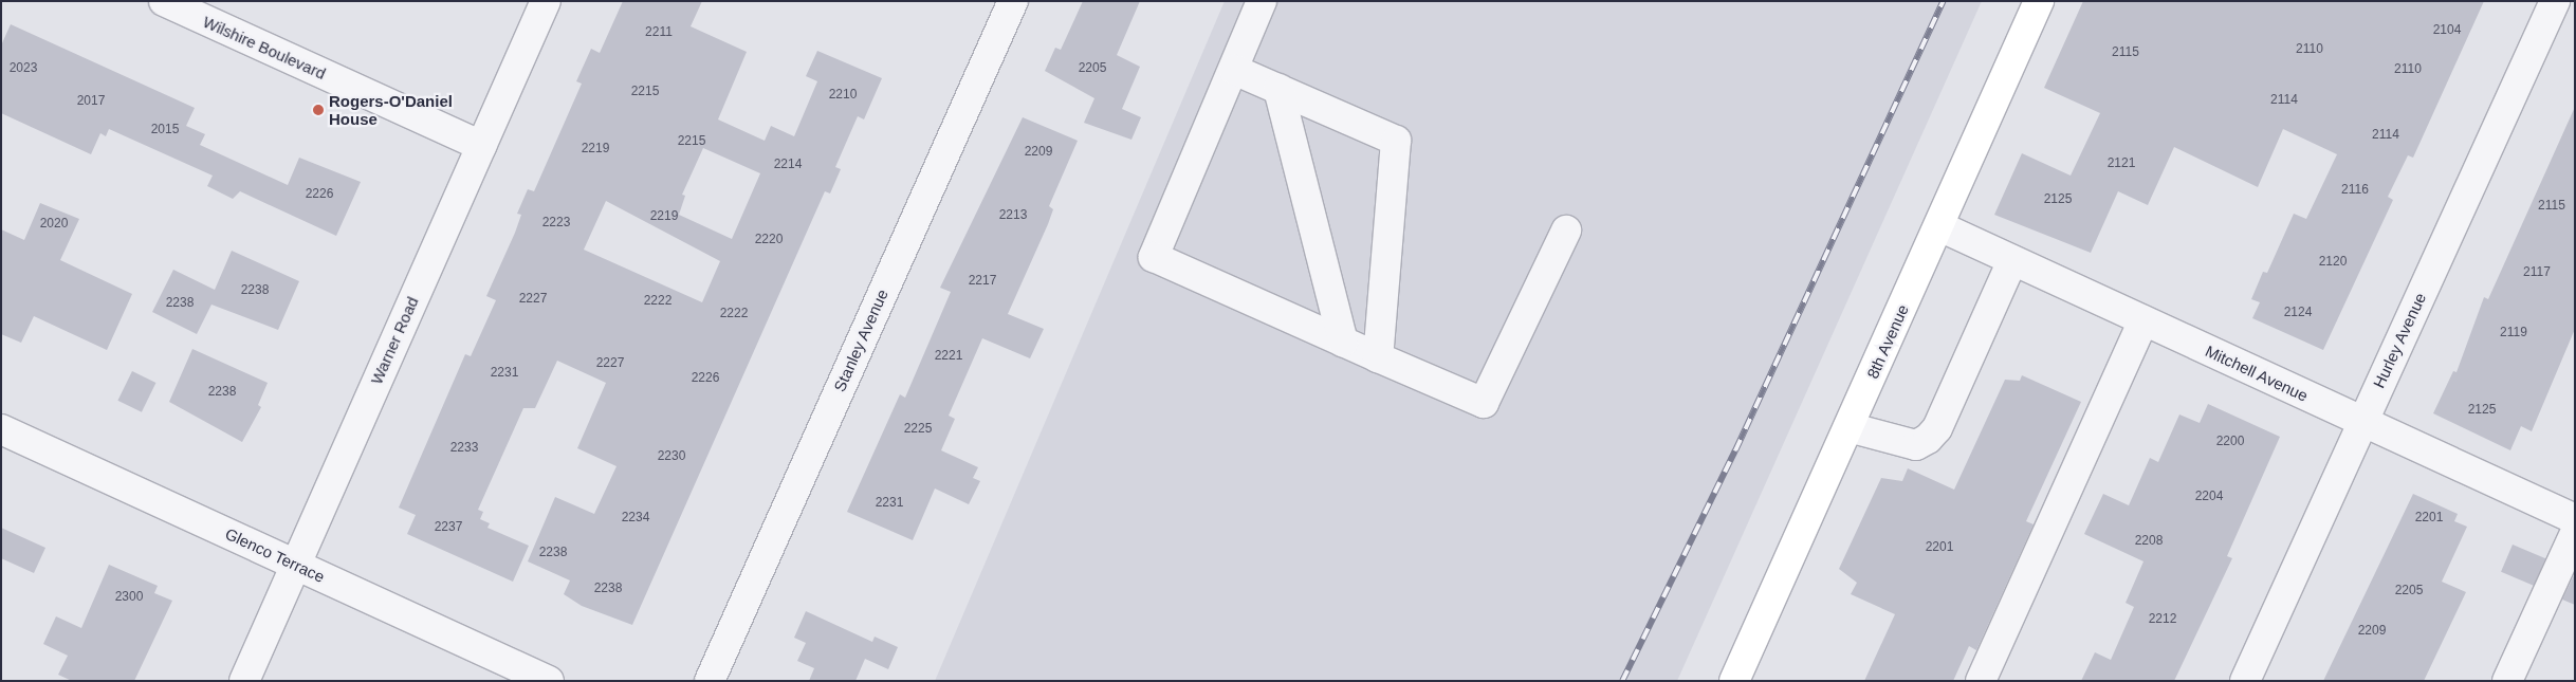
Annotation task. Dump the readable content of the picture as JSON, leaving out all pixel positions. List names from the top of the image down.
{
  "streets": {
    "main road": ["8th Avenue"],
    "street": [
      "Wilshire Boulevard",
      "Warner Road",
      "Stanley Avenue",
      "Hurley Avenue",
      "Mitchell Avenue",
      "Glenco Terrace"
    ]
  },
  "crossings": [
    ["Wilshire Boulevard", "Warner Road"],
    ["Warner Road", "Glenco Terrace"],
    ["Hurley Avenue", "Mitchell Avenue"],
    ["8th Avenue", "Mitchell Avenue"]
  ],
  "places": ["Rogers-O'Daniel House"],
  "house_numbers": [
    "2104",
    "2211",
    "2110",
    "2115",
    "2023",
    "2205",
    "2110",
    "2215",
    "2210",
    "2114",
    "2017",
    "2015",
    "2114",
    "2215",
    "2219",
    "2209",
    "2121",
    "2214",
    "2116",
    "2226",
    "2125",
    "2115",
    "2213",
    "2219",
    "2223",
    "2020",
    "2220",
    "2120",
    "2117",
    "2217",
    "2238",
    "2227",
    "2222",
    "2238",
    "2124",
    "2222",
    "2119",
    "2221",
    "2227",
    "2231",
    "2226",
    "2238",
    "2125",
    "2225",
    "2200",
    "2233",
    "2230",
    "2204",
    "2231",
    "2234",
    "2201",
    "2237",
    "2208",
    "2201",
    "2238",
    "2238",
    "2205",
    "2300",
    "2212",
    "2209"
  ]
}
